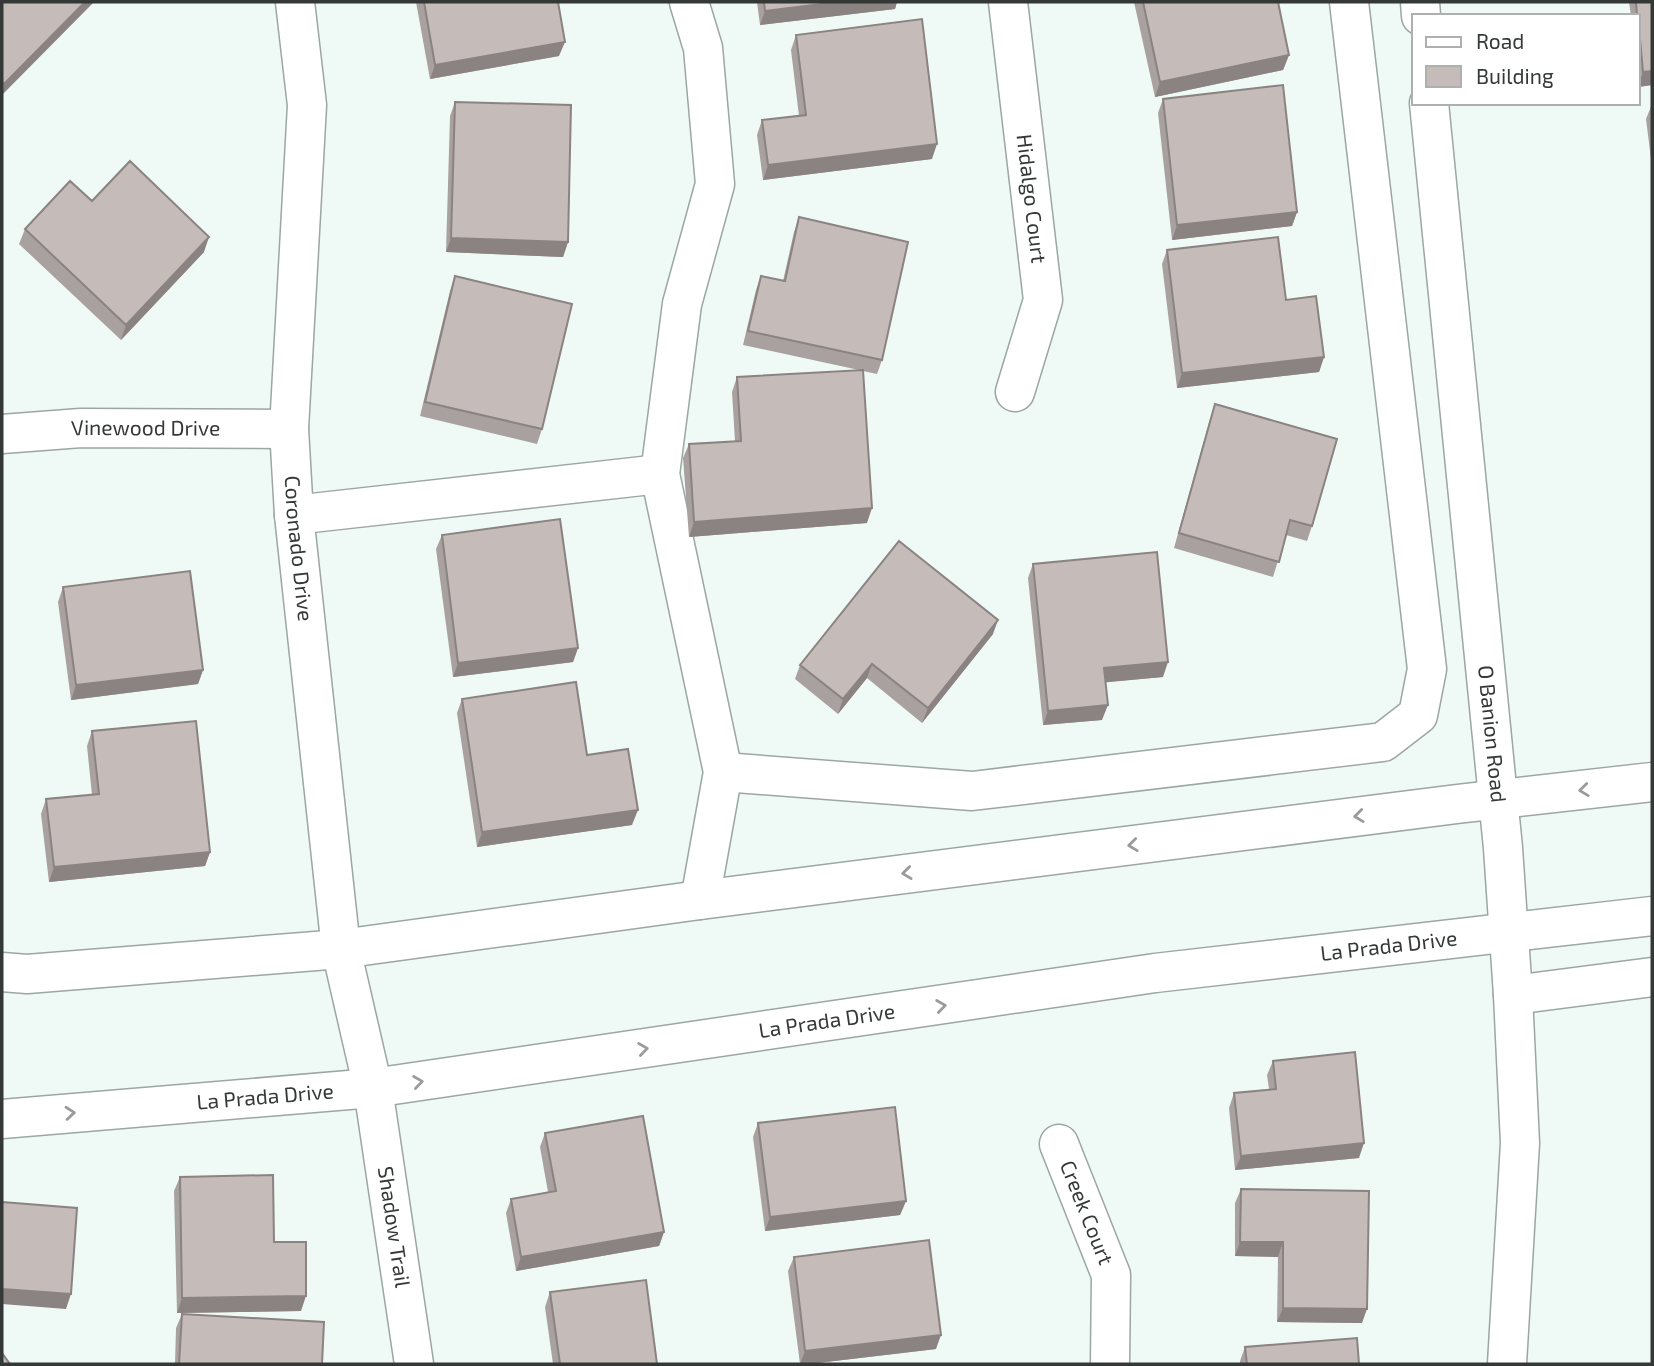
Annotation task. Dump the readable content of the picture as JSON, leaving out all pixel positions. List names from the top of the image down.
{
  "streets": {
    "street": [
      "Hidalgo Court",
      "Vinewood Drive",
      "Coronado Drive",
      "O Banion Road",
      "La Prada Drive",
      "Creek Court",
      "Shadow Trail"
    ]
  },
  "crossings": [
    ["Vinewood Drive", "Coronado Drive"],
    ["Coronado Drive", "La Prada Drive"],
    ["Coronado Drive", "Shadow Trail"],
    ["O Banion Road", "La Prada Drive"],
    ["La Prada Drive", "Shadow Trail"]
  ],
  "legend": ["Road", "Building"]
}
